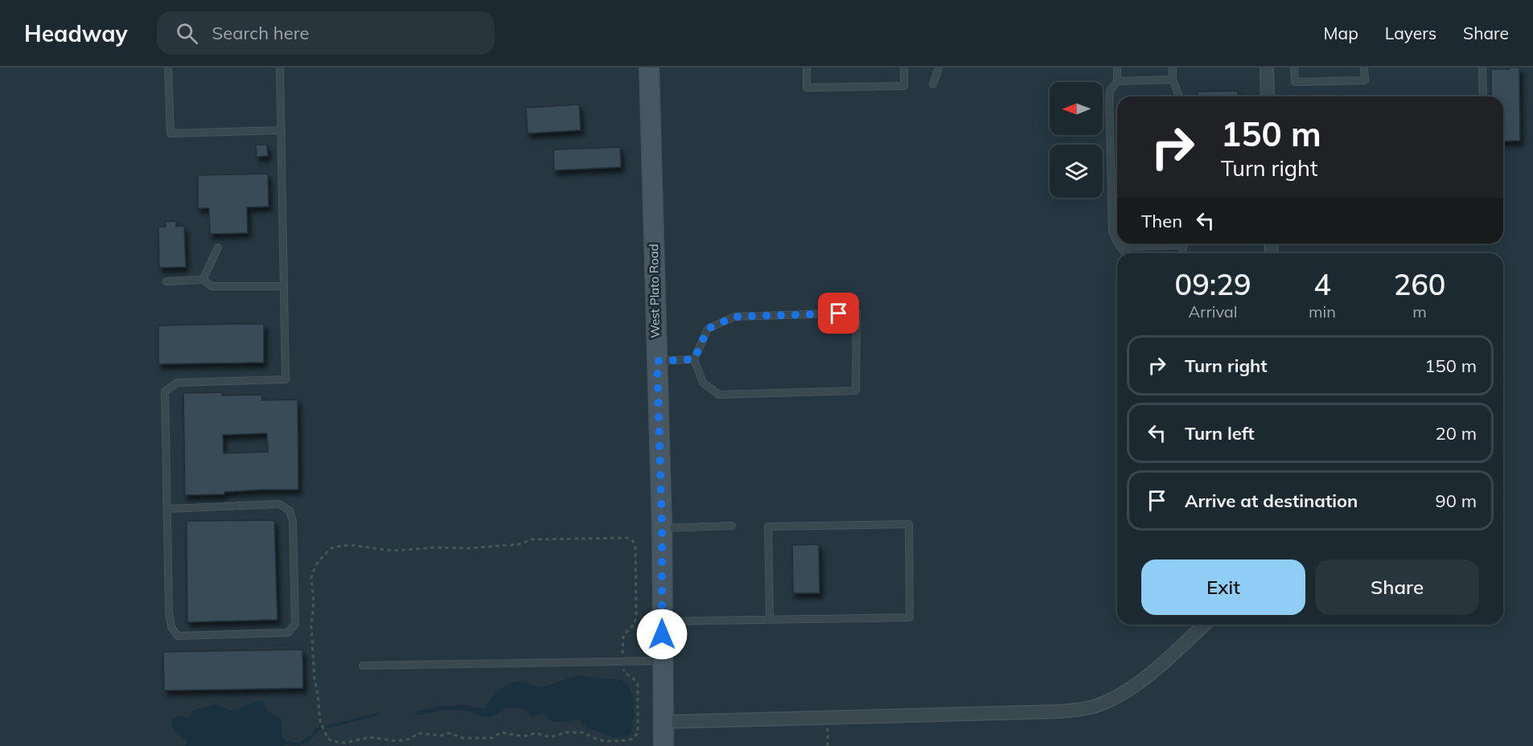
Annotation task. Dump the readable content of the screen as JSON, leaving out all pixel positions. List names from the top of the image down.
{
  "streets": {
    "street": ["West Plato Road"]
  },
  "north": "left",
  "page": {
    "header": "Headway",
    "search": "Search here",
    "nav": ["Map", "Layers", "Share"],
    "turn": ["150 m", "Turn right"],
    "then": "Then",
    "eta": [
      "09:29",
      "Arrival",
      "4",
      "min",
      "260",
      "m"
    ],
    "list": [
      {
        "name": "Turn right",
        "value": "150 m"
      },
      {
        "name": "Turn left",
        "value": "20 m"
      },
      {
        "name": "Arrive at destination",
        "value": "90 m"
      }
    ],
    "buttons": ["Exit", "Share"]
  }
}
